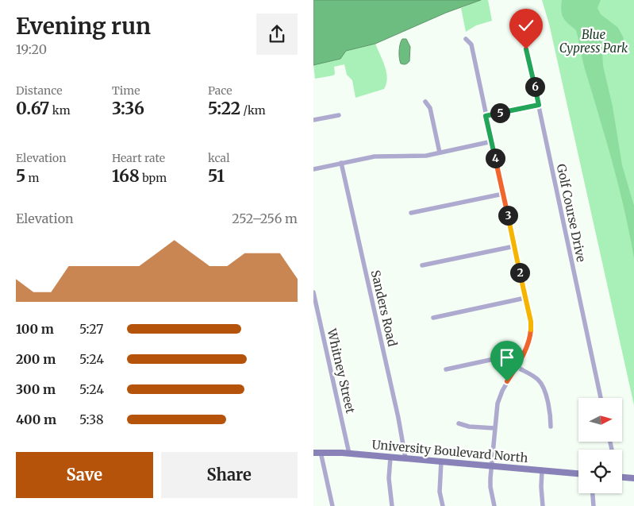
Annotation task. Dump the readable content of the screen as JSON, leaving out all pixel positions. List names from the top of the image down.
{
  "streets": {
    "street": [
      "Golf Course Drive",
      "Sanders Road",
      "Whitney Street",
      "University Boulevard North"
    ]
  },
  "crossings": [
    ["Sanders Road", "University Boulevard North"],
    ["Whitney Street", "University Boulevard North"]
  ],
  "parks": ["Blue Cypress Park"],
  "north": "right",
  "page": {
    "heading": ["Evening run", "19:20"],
    "stats": [
      ["Distance", "0.67 km"],
      ["Time", "3:36"],
      ["Pace", "5:22 /km"],
      ["Elevation", "5 m"],
      ["Heart rate", "168 bpm"],
      ["kcal", "51"]
    ],
    "pins": [
      "6",
      "5",
      "4",
      "3",
      "2"
    ],
    "chart": ["Elevation", "252–256 m"],
    "list": [
      {
        "name": "100 m",
        "note": "5:27"
      },
      {
        "name": "200 m",
        "note": "5:24"
      },
      {
        "name": "300 m",
        "note": "5:24"
      },
      {
        "name": "400 m",
        "note": "5:38"
      }
    ],
    "buttons": ["Save", "Share"]
  }
}
